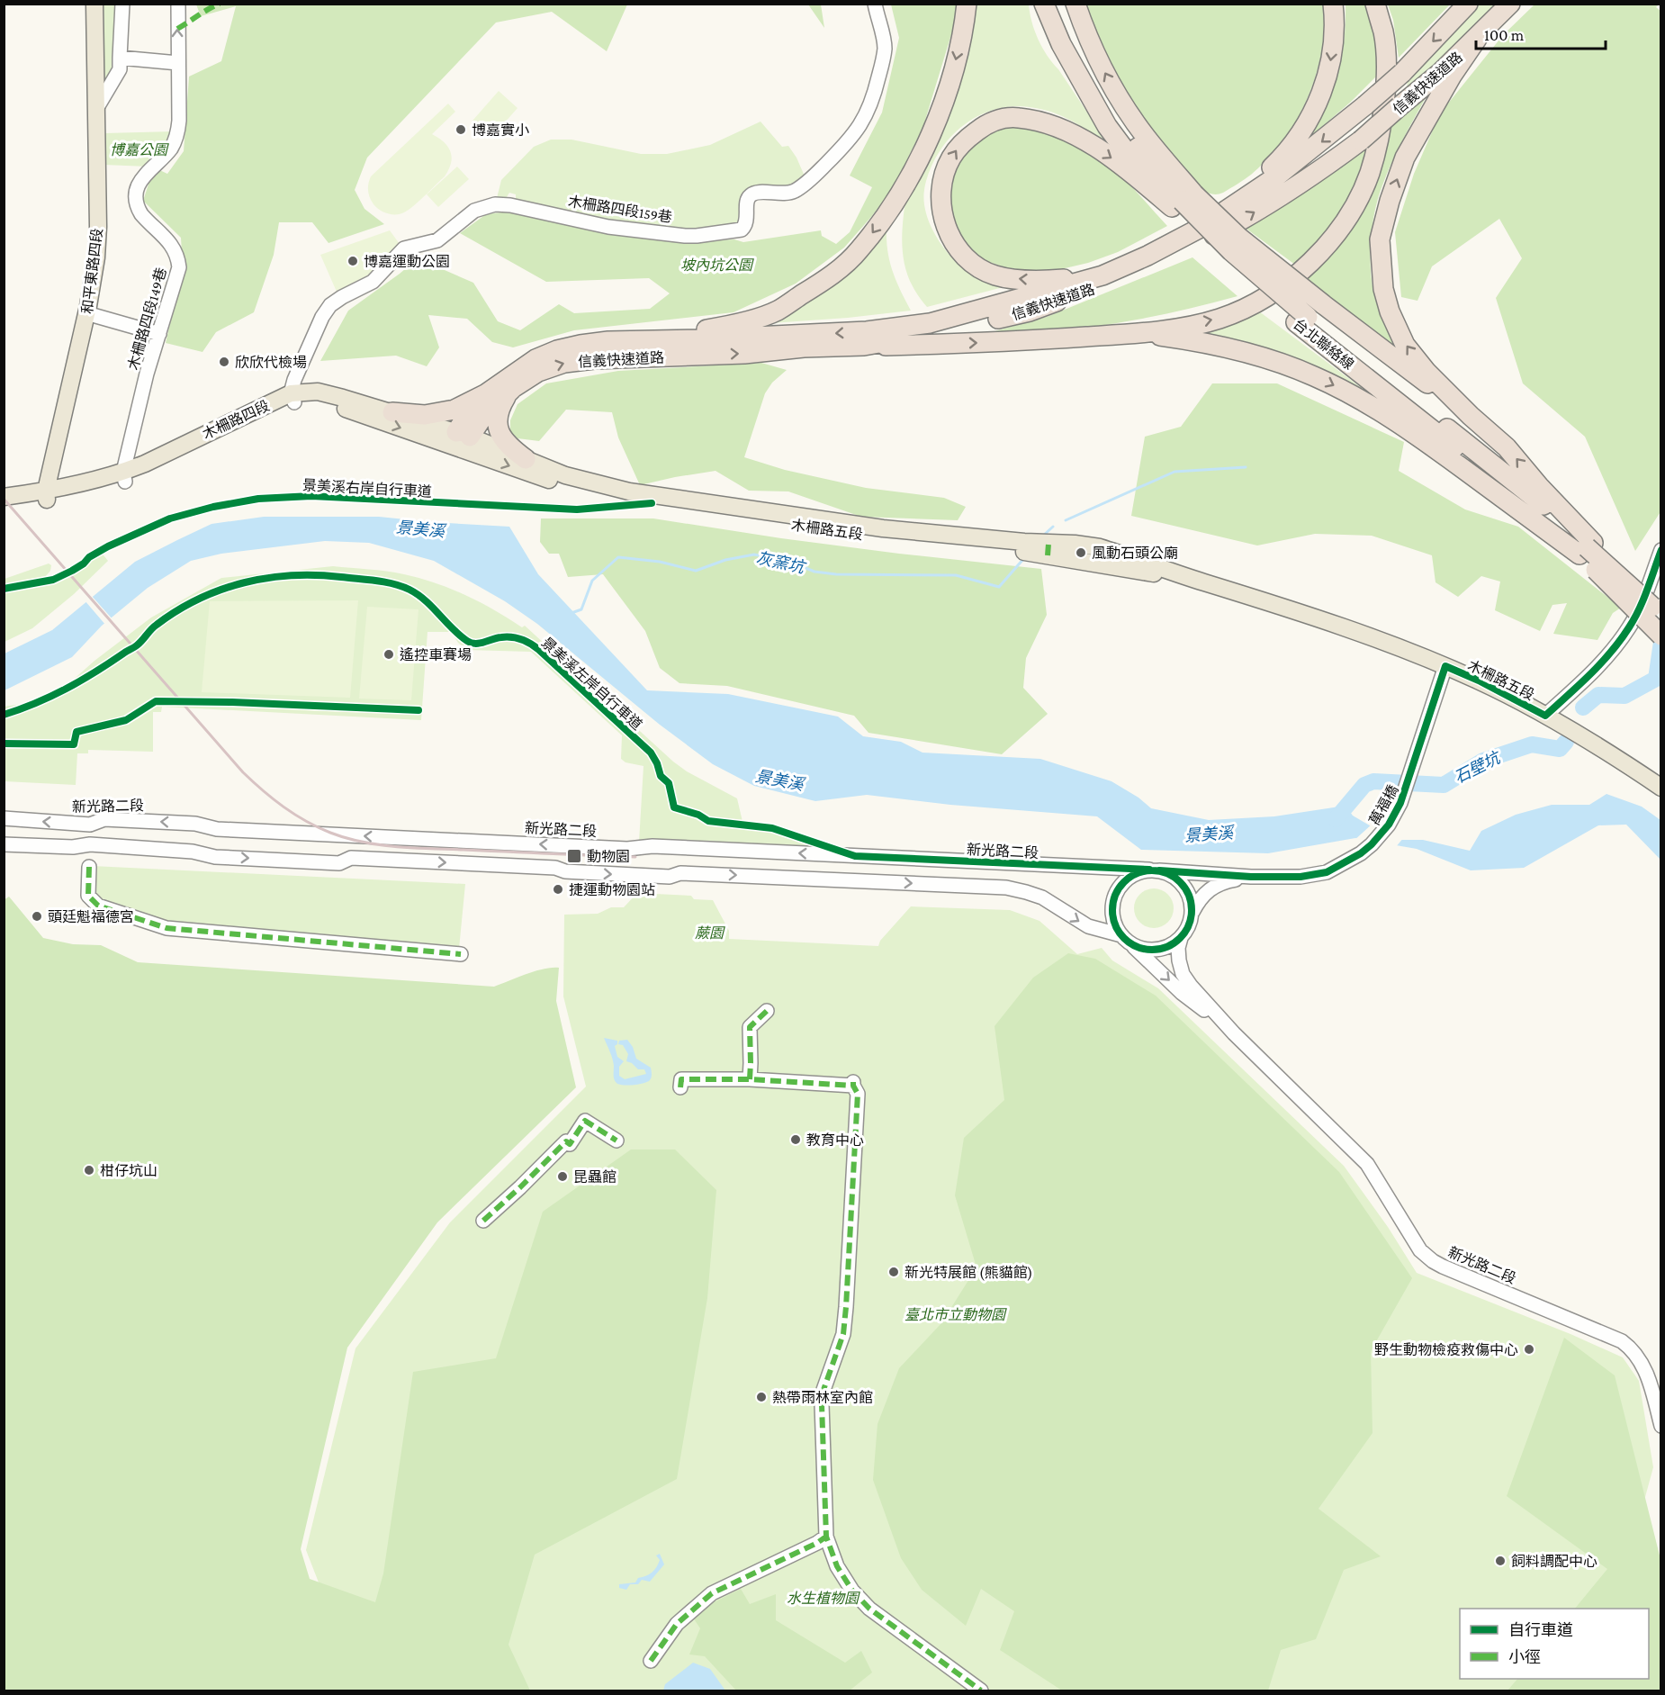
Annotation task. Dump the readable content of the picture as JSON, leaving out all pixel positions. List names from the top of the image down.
{
  "streets": {
    "highway": ["信義快速道路", "台北聯絡線"],
    "main road": ["和平東路四段", "木柵路四段", "木柵路五段"],
    "street": [
      "木柵路四段159巷",
      "木柵路四段149巷",
      "萬福橋",
      "新光路二段"
    ],
    "cycle path": ["景美溪右岸自行車道", "景美溪左岸自行車道"]
  },
  "crossings": [
    ["木柵路四段159巷", "木柵路四段"],
    ["和平東路四段", "木柵路四段"],
    ["木柵路四段149巷", "木柵路四段"],
    ["木柵路四段", "木柵路五段"],
    ["木柵路五段", "萬福橋"],
    ["萬福橋", "新光路二段"]
  ],
  "water": ["景美溪", "灰窯坑", "石壁坑"],
  "parks": [
    "博嘉公園",
    "坡內坑公園",
    "蕨園",
    "臺北市立動物園",
    "水生植物園"
  ],
  "places": {
    "other": [
      "博嘉實小",
      "博嘉運動公園",
      "欣欣代檢場",
      "風動石頭公廟",
      "遙控車賽場",
      "捷運動物園站",
      "頭廷魁福德宮",
      "教育中心",
      "柑仔坑山",
      "昆蟲館",
      "新光特展館 (熊貓館)",
      "野生動物檢疫救傷中心",
      "熱帶雨林室內館",
      "飼料調配中心"
    ],
    "transit": ["動物園"]
  },
  "legend": ["自行車道", "小徑"],
  "scale_bar": "100 m"
}
